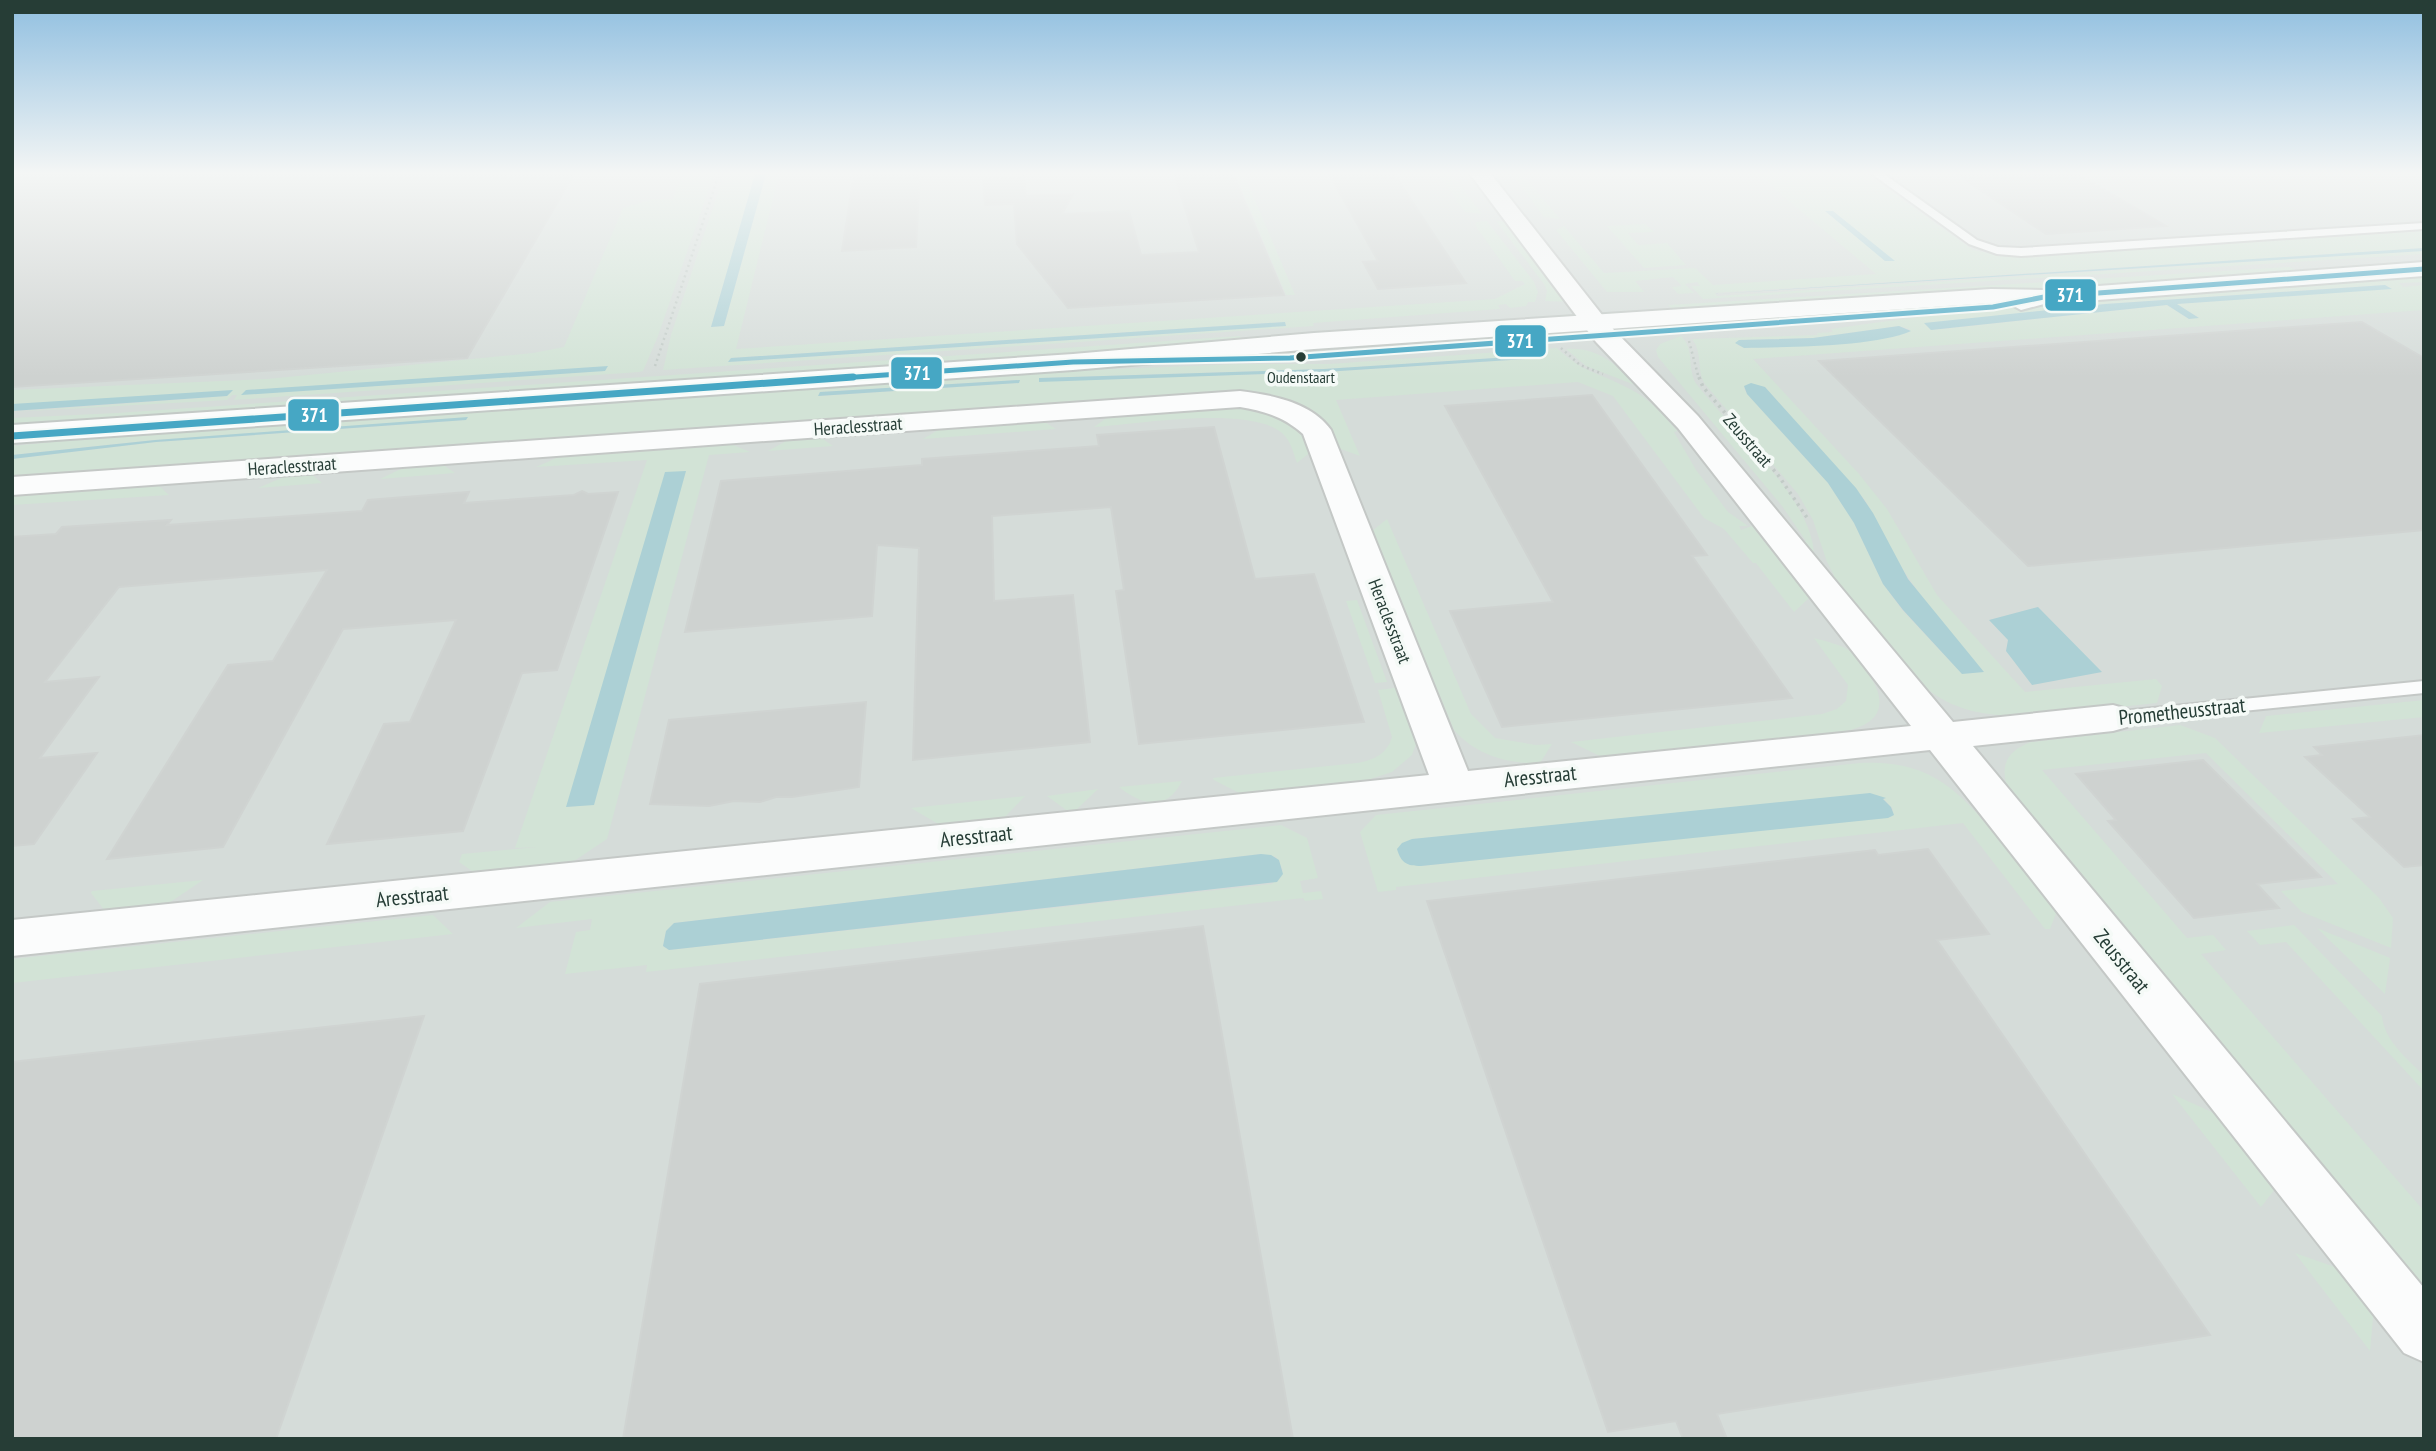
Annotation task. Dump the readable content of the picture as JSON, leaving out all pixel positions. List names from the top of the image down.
{
  "streets": {
    "street": [
      "Heraclesstraat",
      "Zeusstraat",
      "Prometheusstraat",
      "Aresstraat"
    ]
  },
  "crossings": [
    ["Heraclesstraat", "Aresstraat"],
    ["Zeusstraat", "Prometheusstraat"],
    ["Zeusstraat", "Aresstraat"],
    ["Prometheusstraat", "Aresstraat"]
  ],
  "places": ["Oudenstaart"],
  "lines": ["transit line 371"]
}
